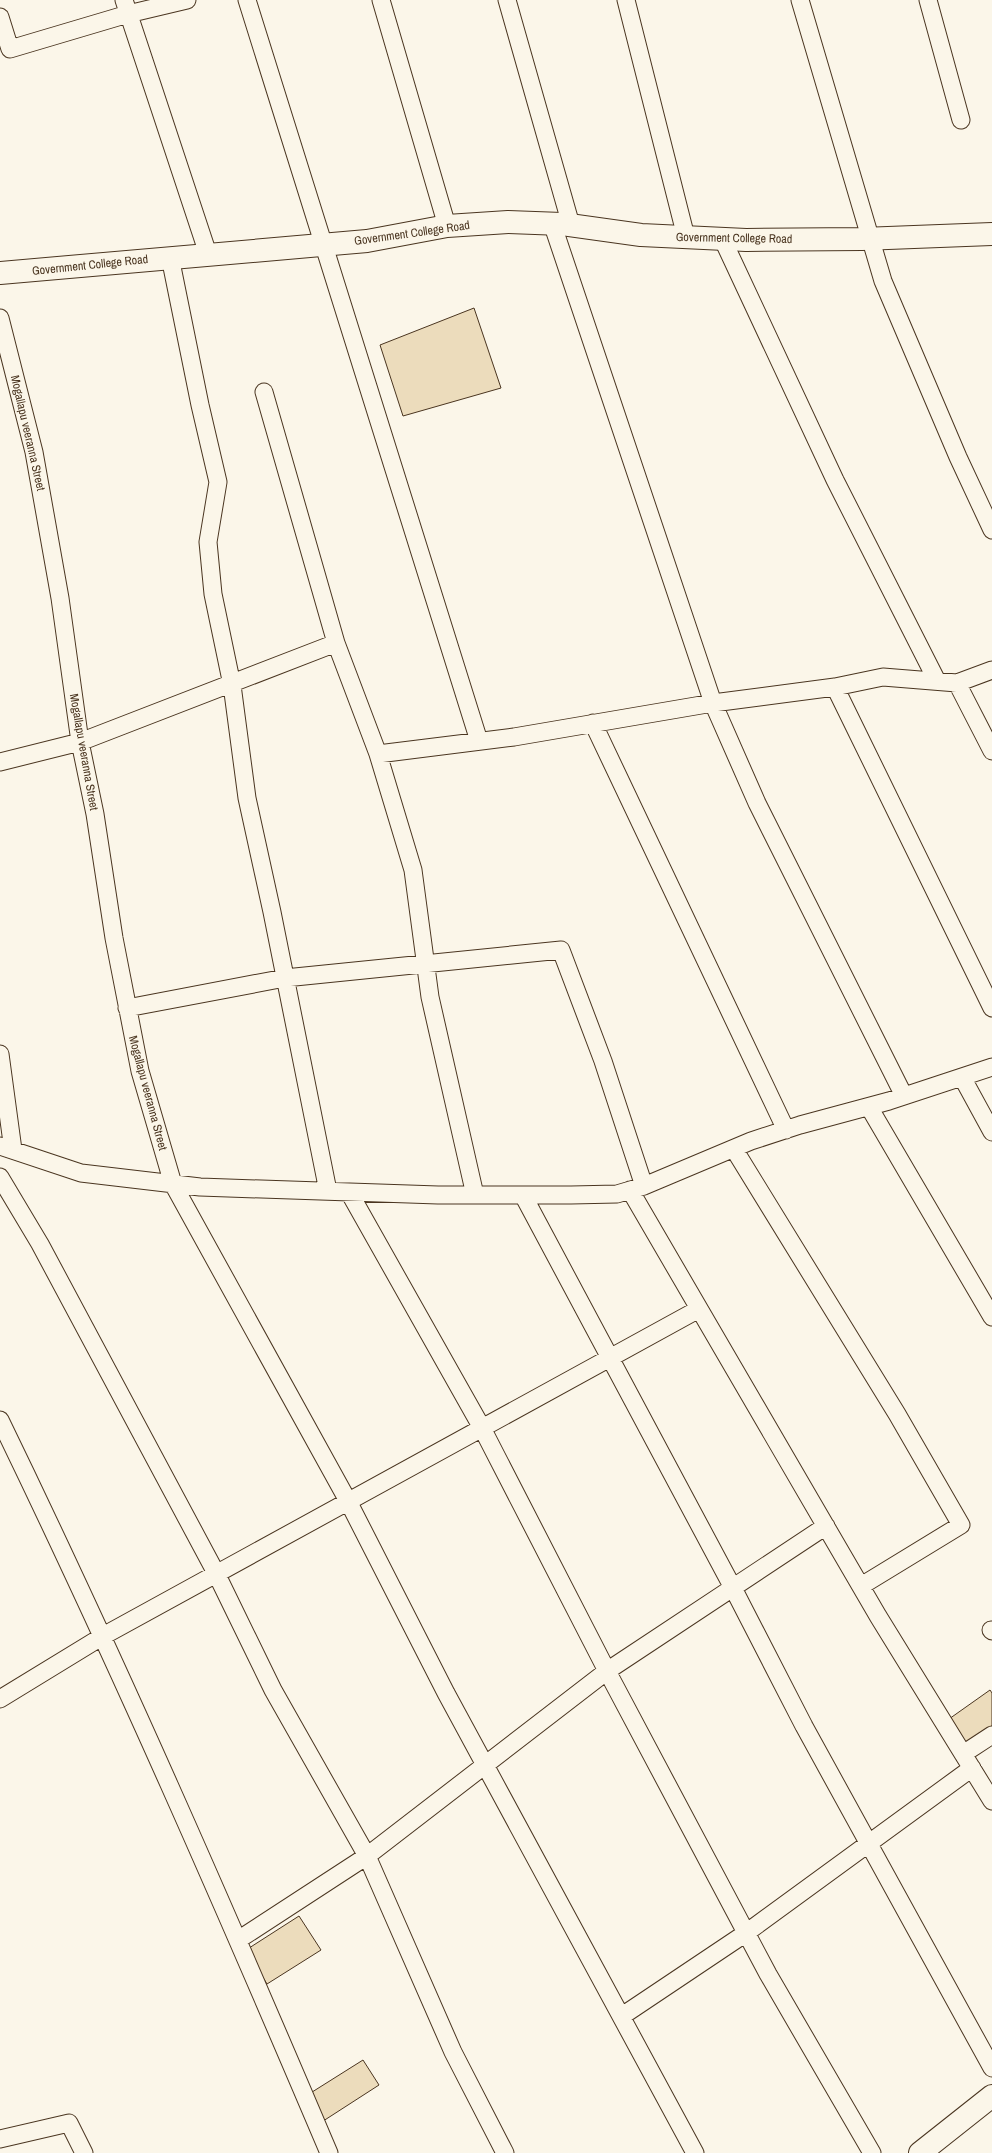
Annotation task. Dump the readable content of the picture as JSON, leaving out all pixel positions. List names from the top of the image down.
{
  "streets": {
    "main road": ["Government College Road"],
    "street": ["Mogallapu veeranna Street"]
  }
}
